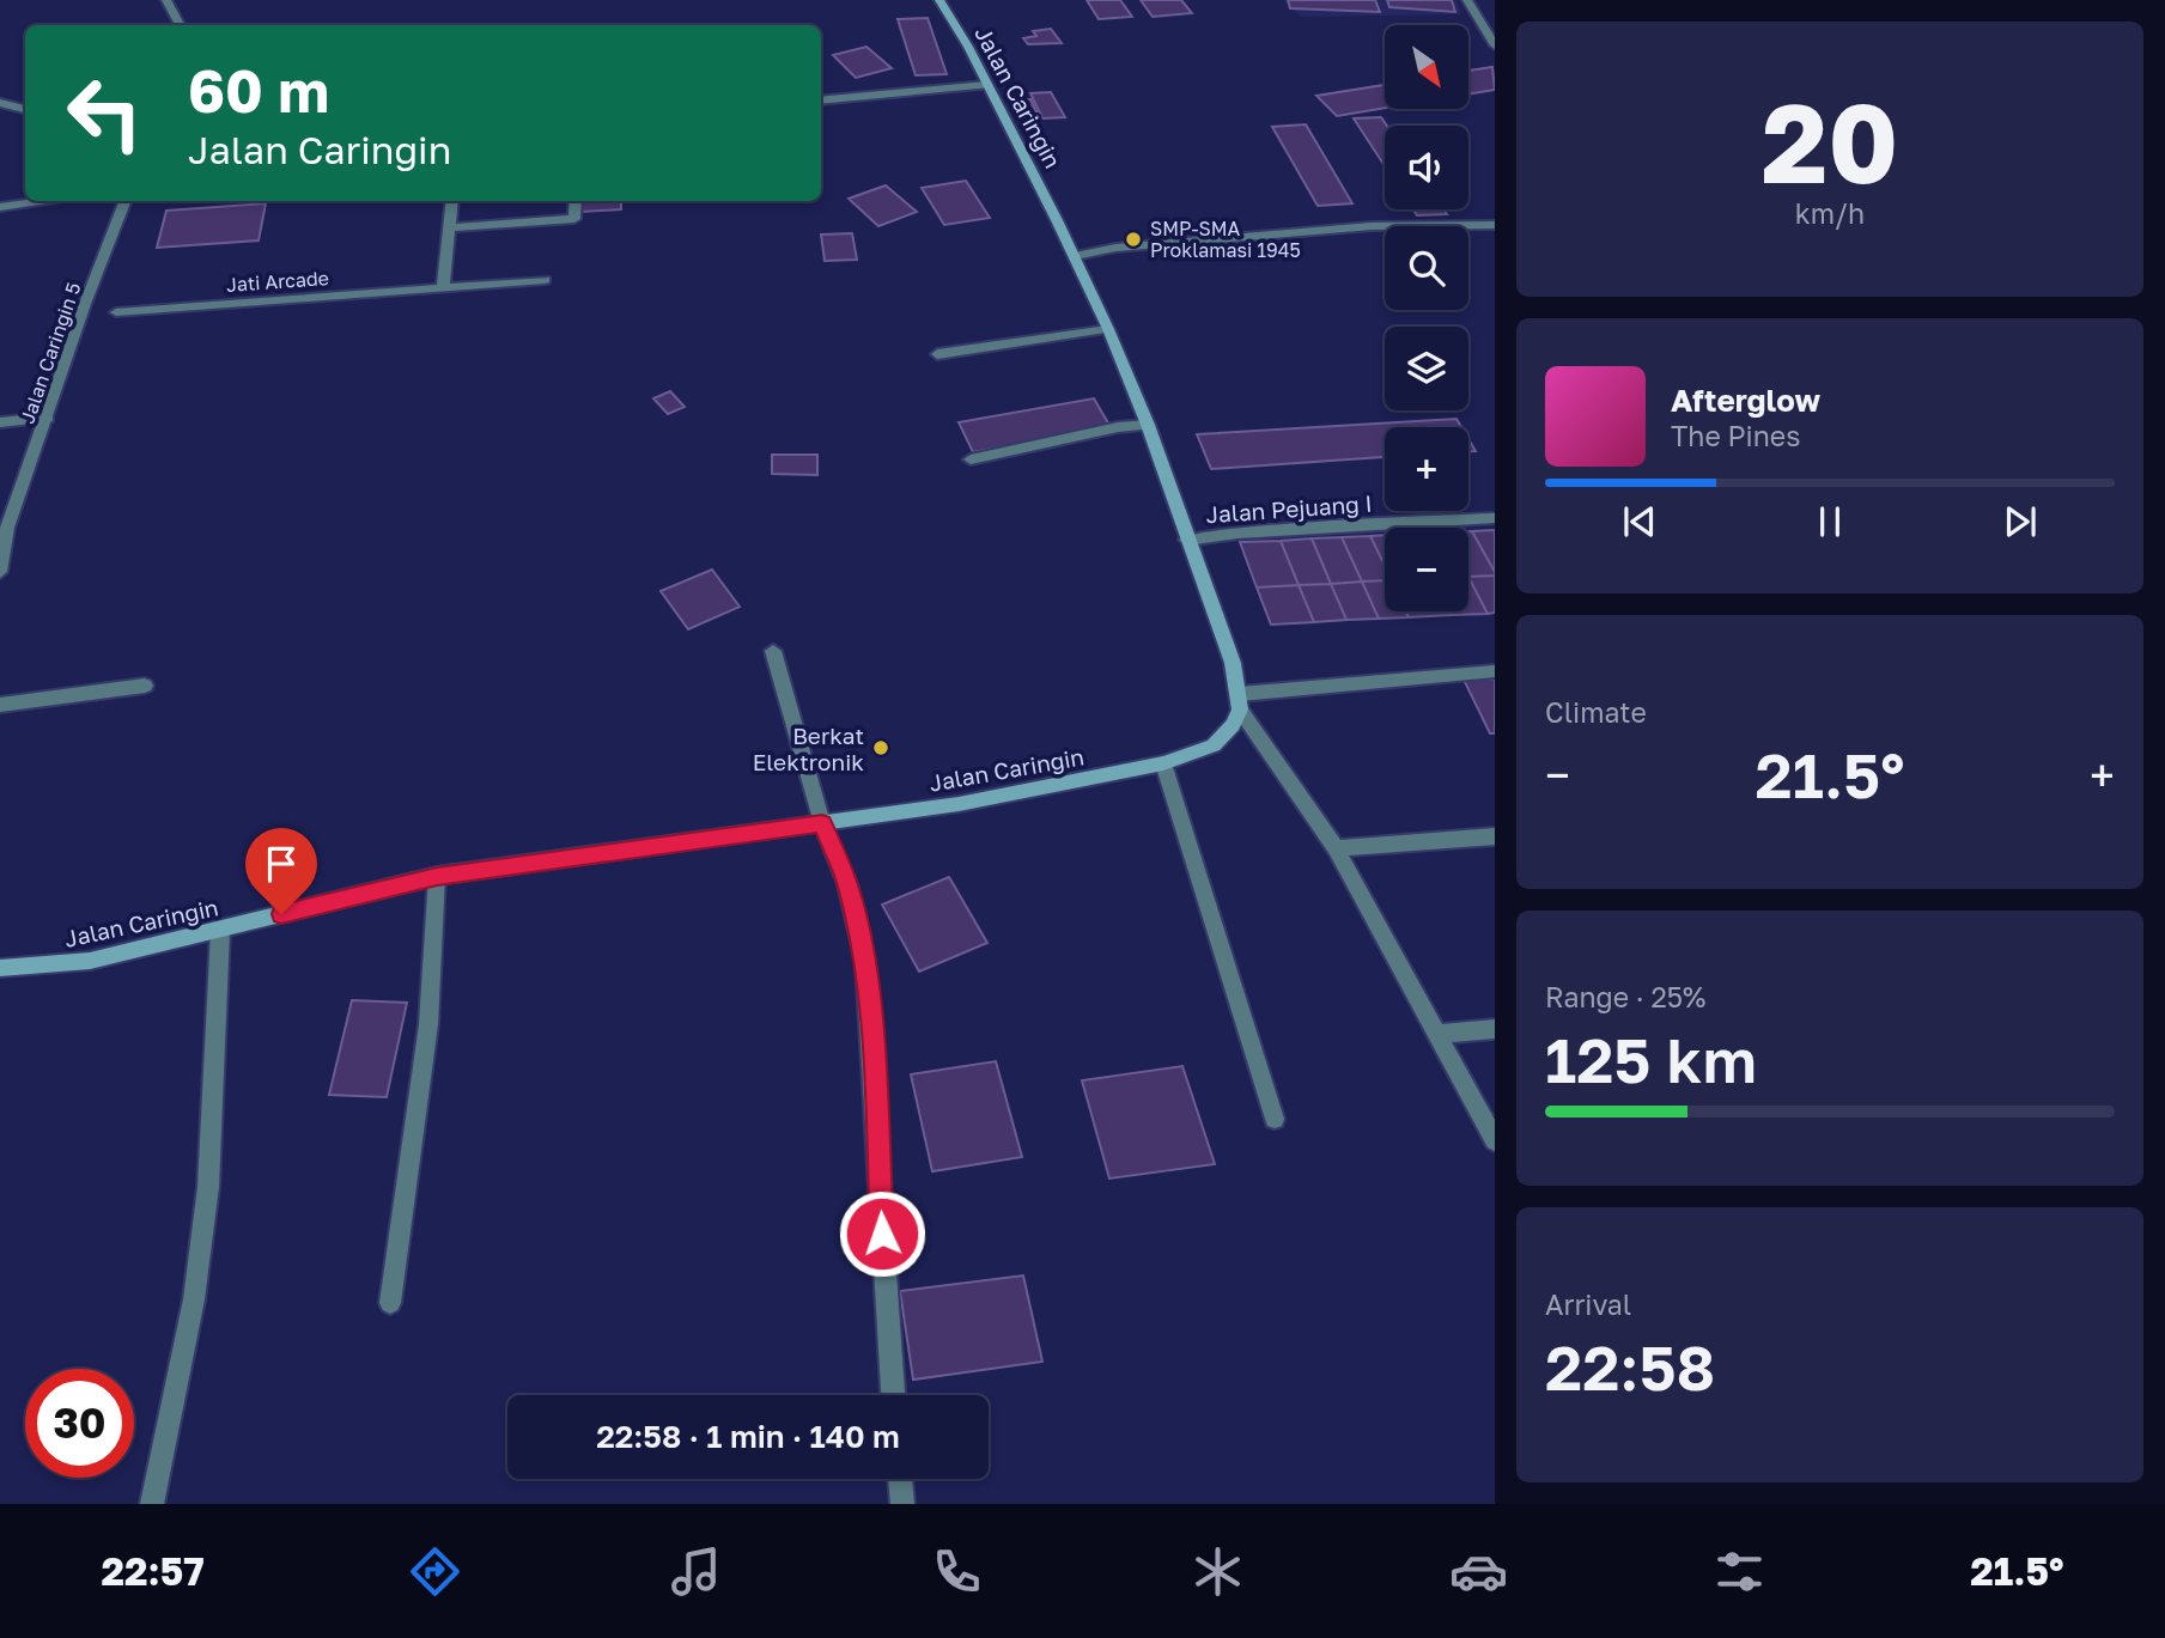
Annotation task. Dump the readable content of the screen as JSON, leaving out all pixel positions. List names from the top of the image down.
{
  "streets": {
    "street": [
      "Jalan Caringin",
      "Jati Arcade",
      "Jalan Caringin 5",
      "Jalan Pejuang I"
    ]
  },
  "crossings": [
    ["Jalan Caringin", "Jalan Pejuang I"]
  ],
  "places": ["SMP-SMA Proklamasi 1945", "Berkat Elektronik"],
  "north": "bottom right",
  "page": {
    "tile": [
      ["20", "km/h"],
      "Climate",
      ["Range · 25%", "125 km"],
      ["Arrival", "22:58"]
    ],
    "map_buttons": ["+", "−"],
    "turn": ["60 m", "Jalan Caringin"],
    "song": ["Afterglow", "The Pines"],
    "heat": ["−", "21.5°", "+"],
    "limit": "30",
    "trip": "22:58 · 1 min · 140 m",
    "tabs": ["22:57", "21.5°"]
  }
}
